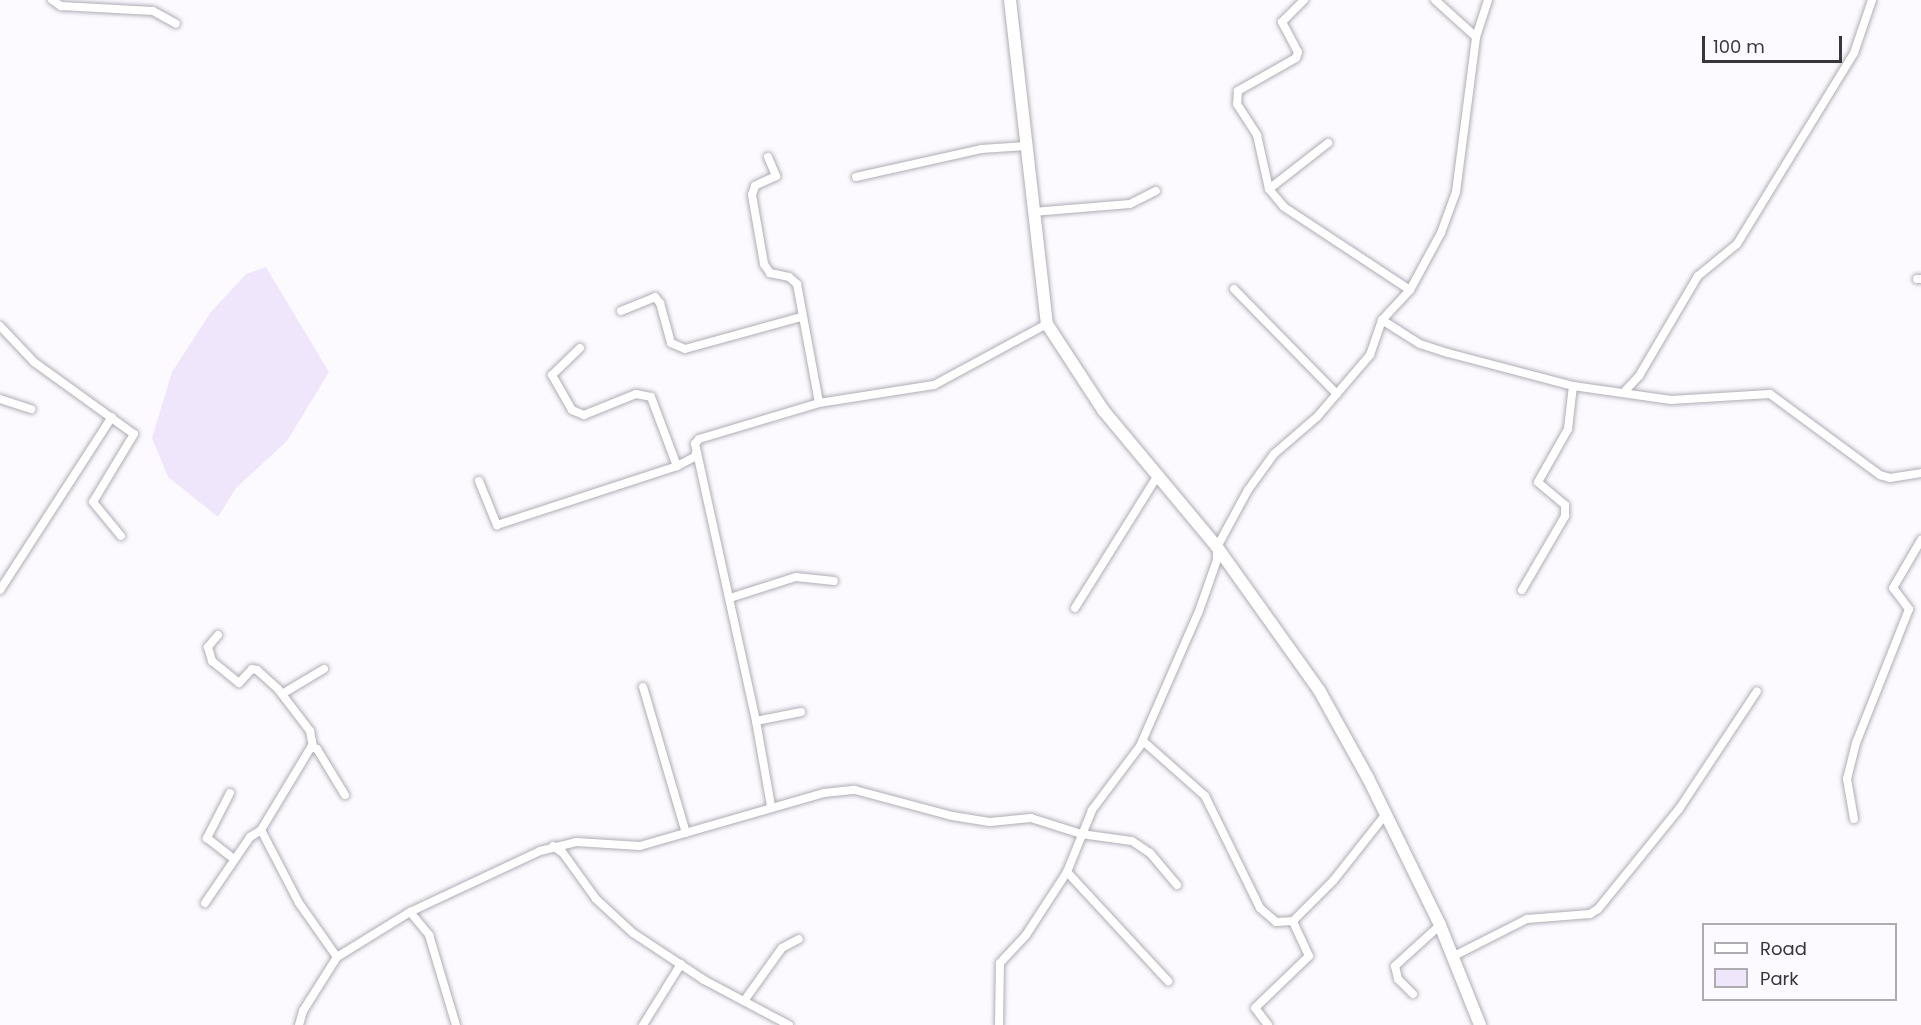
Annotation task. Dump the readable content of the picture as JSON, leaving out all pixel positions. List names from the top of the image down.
{
  "legend": ["Road", "Park"],
  "scale_bar": "100 m"
}
